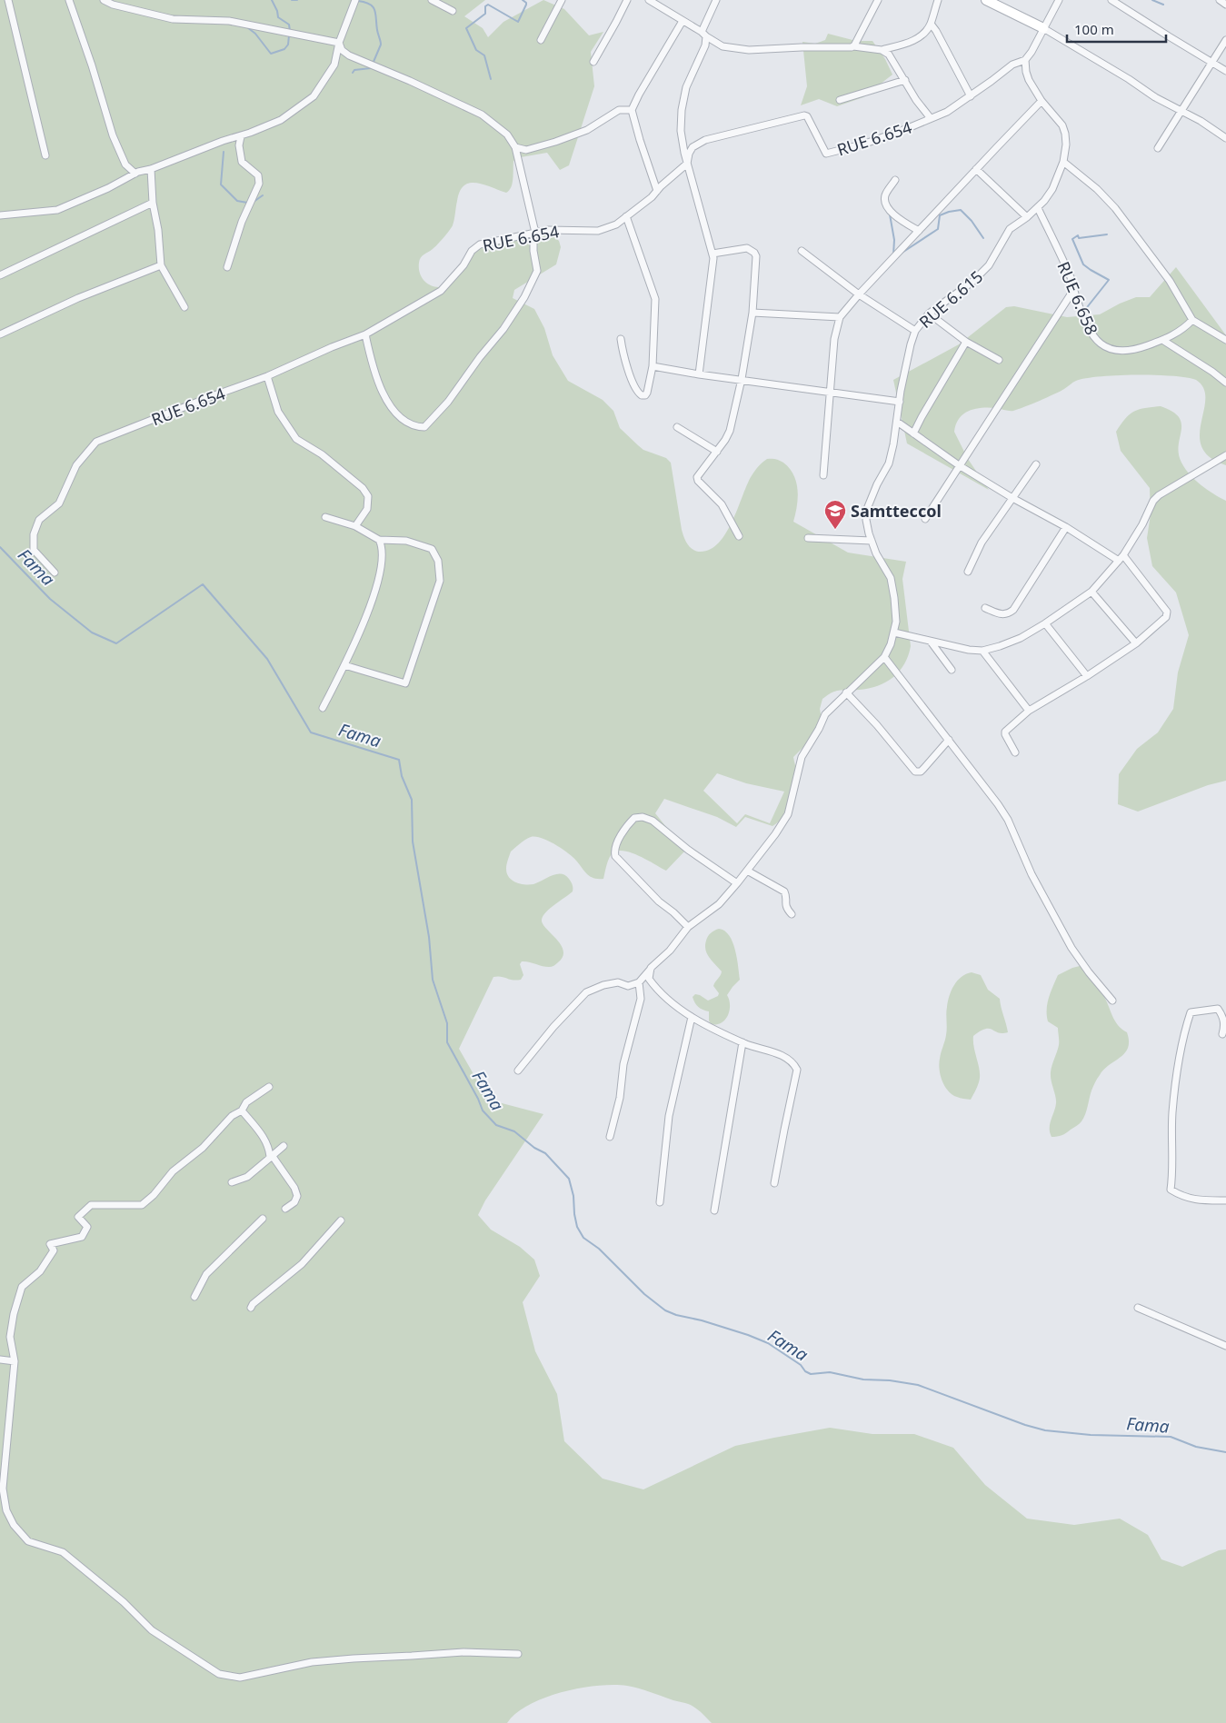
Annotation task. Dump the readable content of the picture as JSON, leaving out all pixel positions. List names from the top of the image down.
{
  "streets": {
    "street": ["RUE 6.654", "RUE 6.658", "RUE 6.615"]
  },
  "crossings": [
    ["RUE 6.654", "RUE 6.615"],
    ["RUE 6.658", "RUE 6.615"]
  ],
  "water": ["Fama"],
  "places": {
    "school or university": ["Samtteccol"]
  },
  "scale_bar": "100 m"
}
